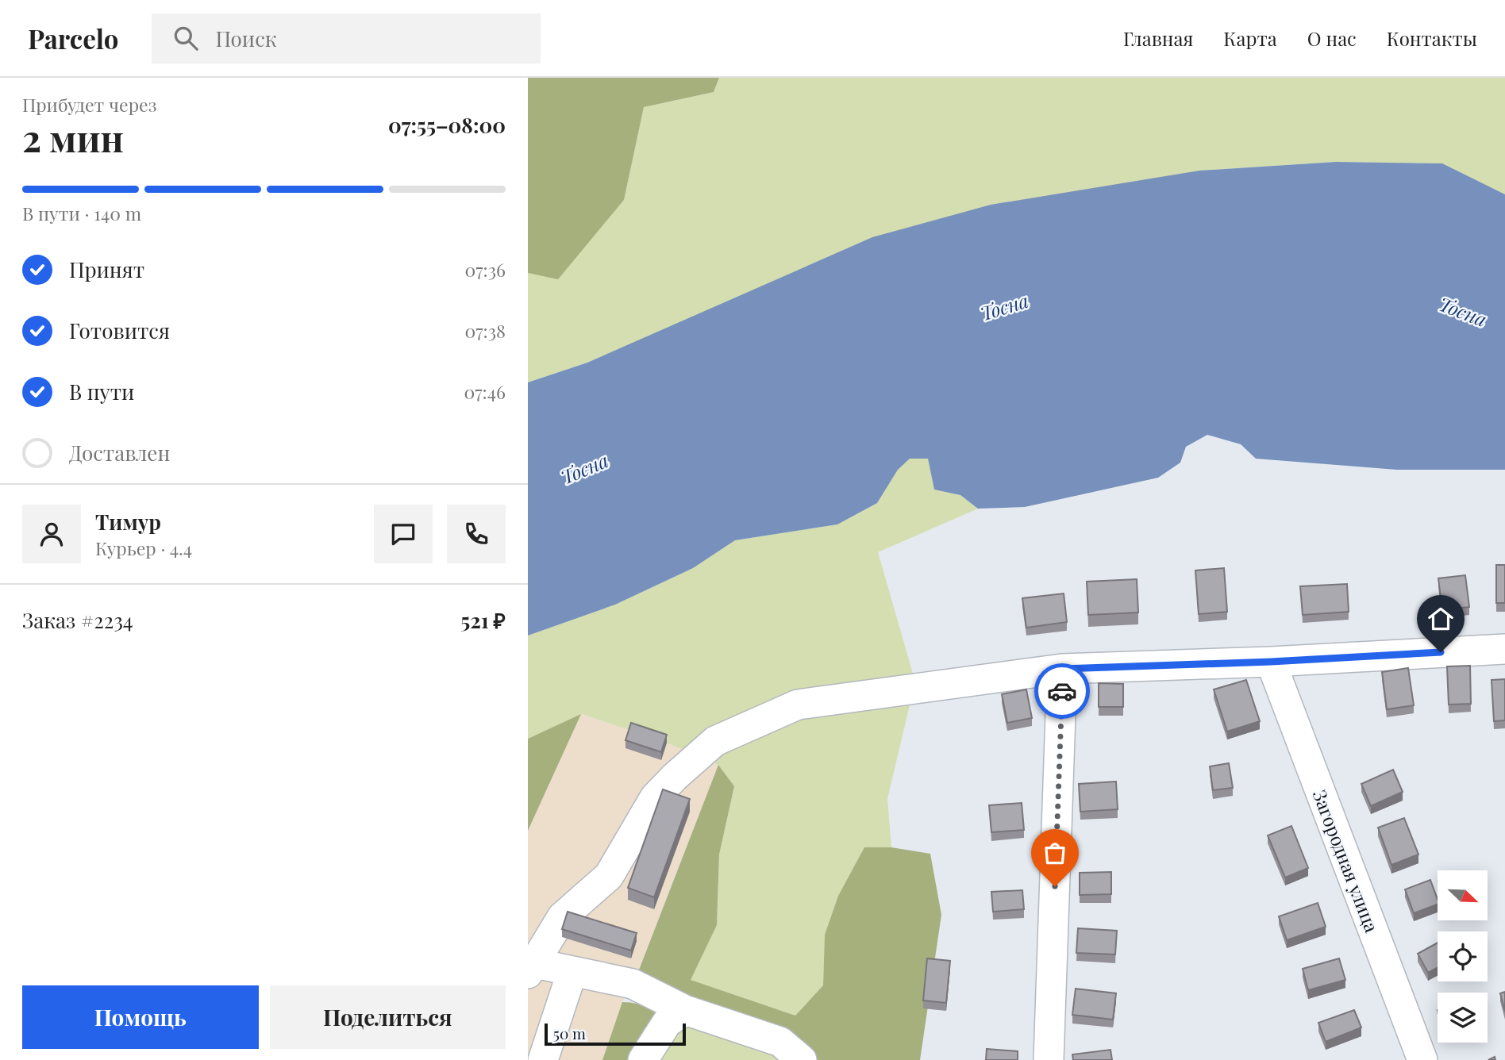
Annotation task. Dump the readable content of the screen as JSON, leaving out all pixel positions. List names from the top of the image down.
{
  "streets": {
    "street": ["Загородная улица"]
  },
  "water": ["Тосна"],
  "scale_bar": "50 m",
  "north": "bottom right",
  "page": {
    "header": "Parcelo",
    "search": "Поиск",
    "nav": [
      "Главная",
      "Карта",
      "О нас",
      "Контакты"
    ],
    "heading": ["2 мин", "Прибудет через", "07:55–08:00"],
    "panel": [
      "Тимур",
      "Курьер · 4.4",
      "Заказ #2234",
      "521 ₽"
    ],
    "bar": "В пути · 140 m",
    "list": [
      ["Принят", "07:36"],
      ["Готовится", "07:38"],
      ["В пути", "07:46"],
      "Доставлен"
    ],
    "buttons": ["Помощь", "Поделиться"],
    "scale": "50 m"
  }
}
